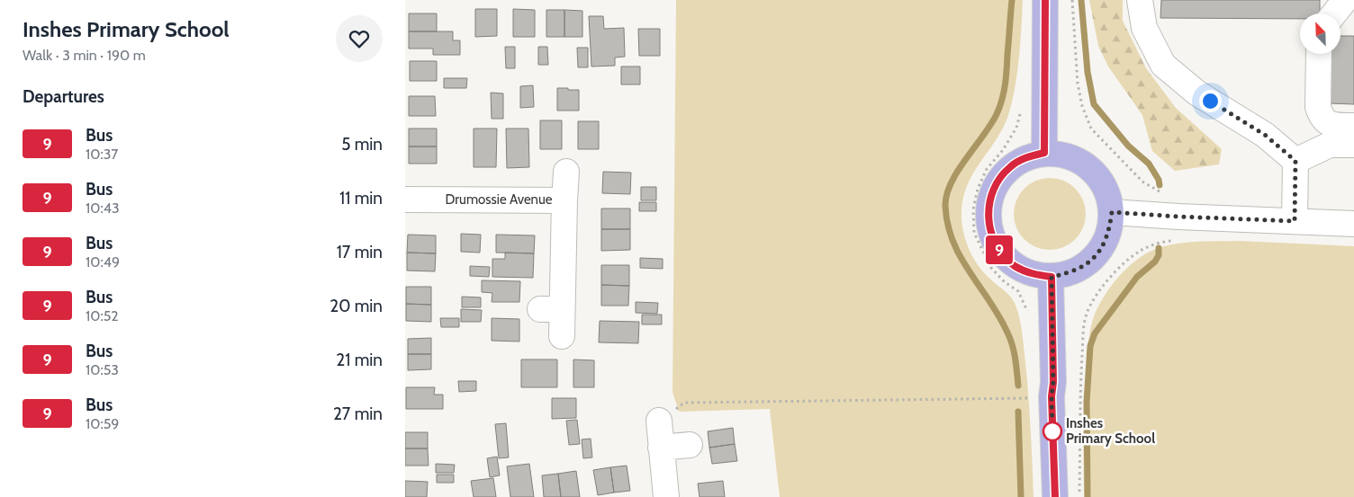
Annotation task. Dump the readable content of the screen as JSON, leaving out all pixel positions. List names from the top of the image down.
{
  "streets": {
    "street": ["Drumossie Avenue"]
  },
  "places": ["Inshes Primary School"],
  "lines": ["bus line 9"],
  "north": "top left",
  "page": {
    "heading": [
      ["Inshes Primary School", "Walk · 3 min · 190 m"],
      "Departures"
    ],
    "on_map": "9",
    "list": [
      {
        "mark": "9",
        "name": "Bus",
        "note": "10:37",
        "value": "5 min"
      },
      {
        "mark": "9",
        "name": "Bus",
        "note": "10:43",
        "value": "11 min"
      },
      {
        "mark": "9",
        "name": "Bus",
        "note": "10:49",
        "value": "17 min"
      },
      {
        "mark": "9",
        "name": "Bus",
        "note": "10:52",
        "value": "20 min"
      },
      {
        "mark": "9",
        "name": "Bus",
        "note": "10:53",
        "value": "21 min"
      },
      {
        "mark": "9",
        "name": "Bus",
        "note": "10:59",
        "value": "27 min"
      }
    ]
  }
}
